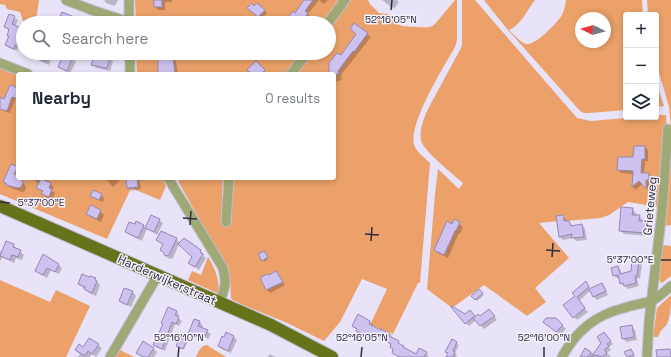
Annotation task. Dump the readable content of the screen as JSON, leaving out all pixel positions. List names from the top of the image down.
{
  "streets": {
    "main road": ["Harderwijkerstraat"],
    "street": ["Grieteweg"]
  },
  "north": "left",
  "page": {
    "map_buttons": ["+", "−"],
    "search": "Search here",
    "heading": ["Nearby", "0 results"]
  },
  "coordinates": [
    "52°16'05\"N",
    "5°37'00\"E",
    "52°16'10\"N",
    "52°16'00\"N"
  ]
}
